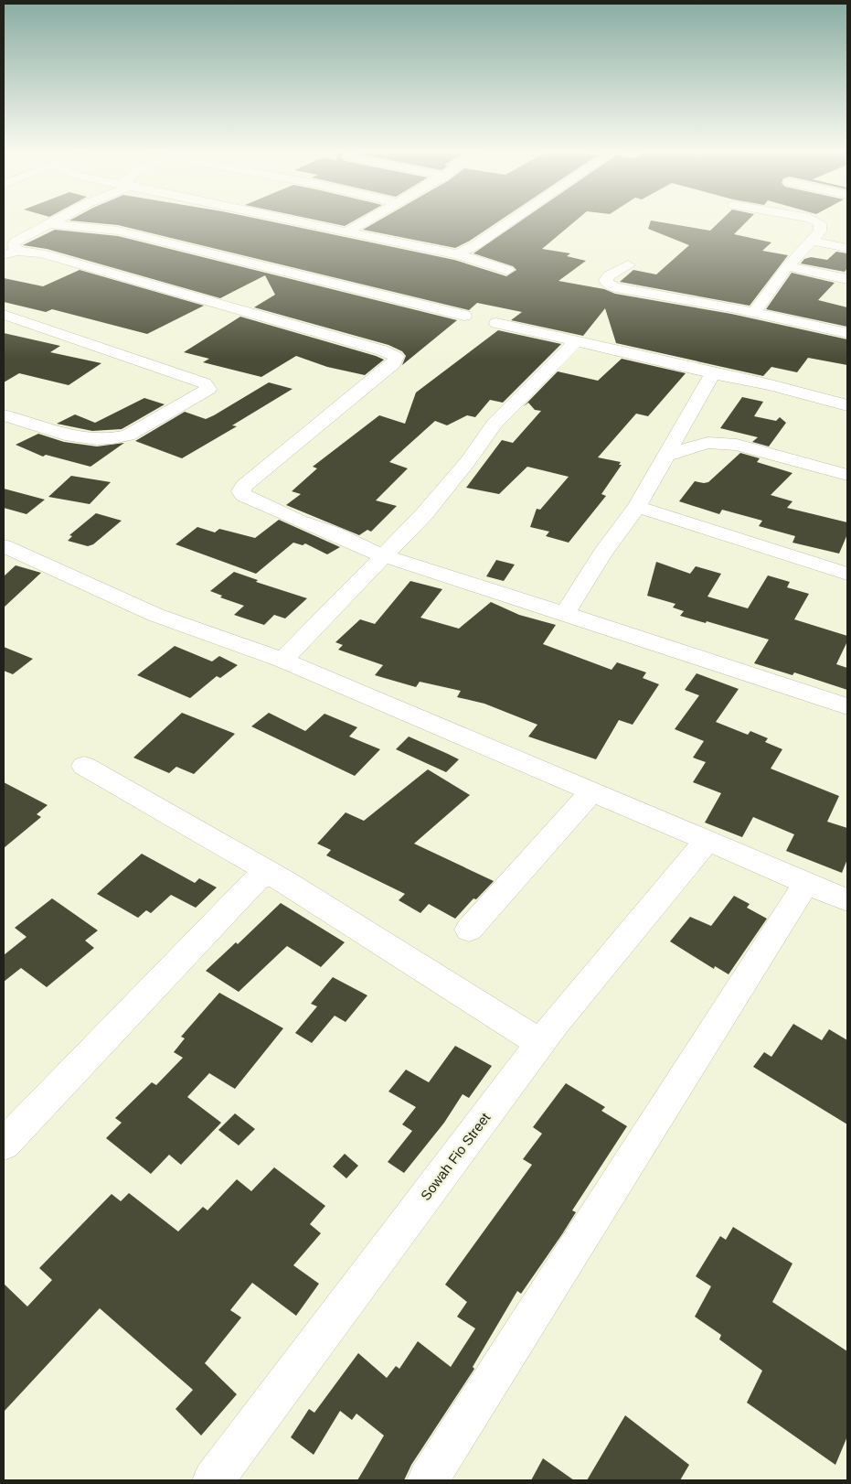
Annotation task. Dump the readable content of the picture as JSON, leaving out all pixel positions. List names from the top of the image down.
{
  "streets": {
    "street": ["Sowah Fio Street"]
  }
}
